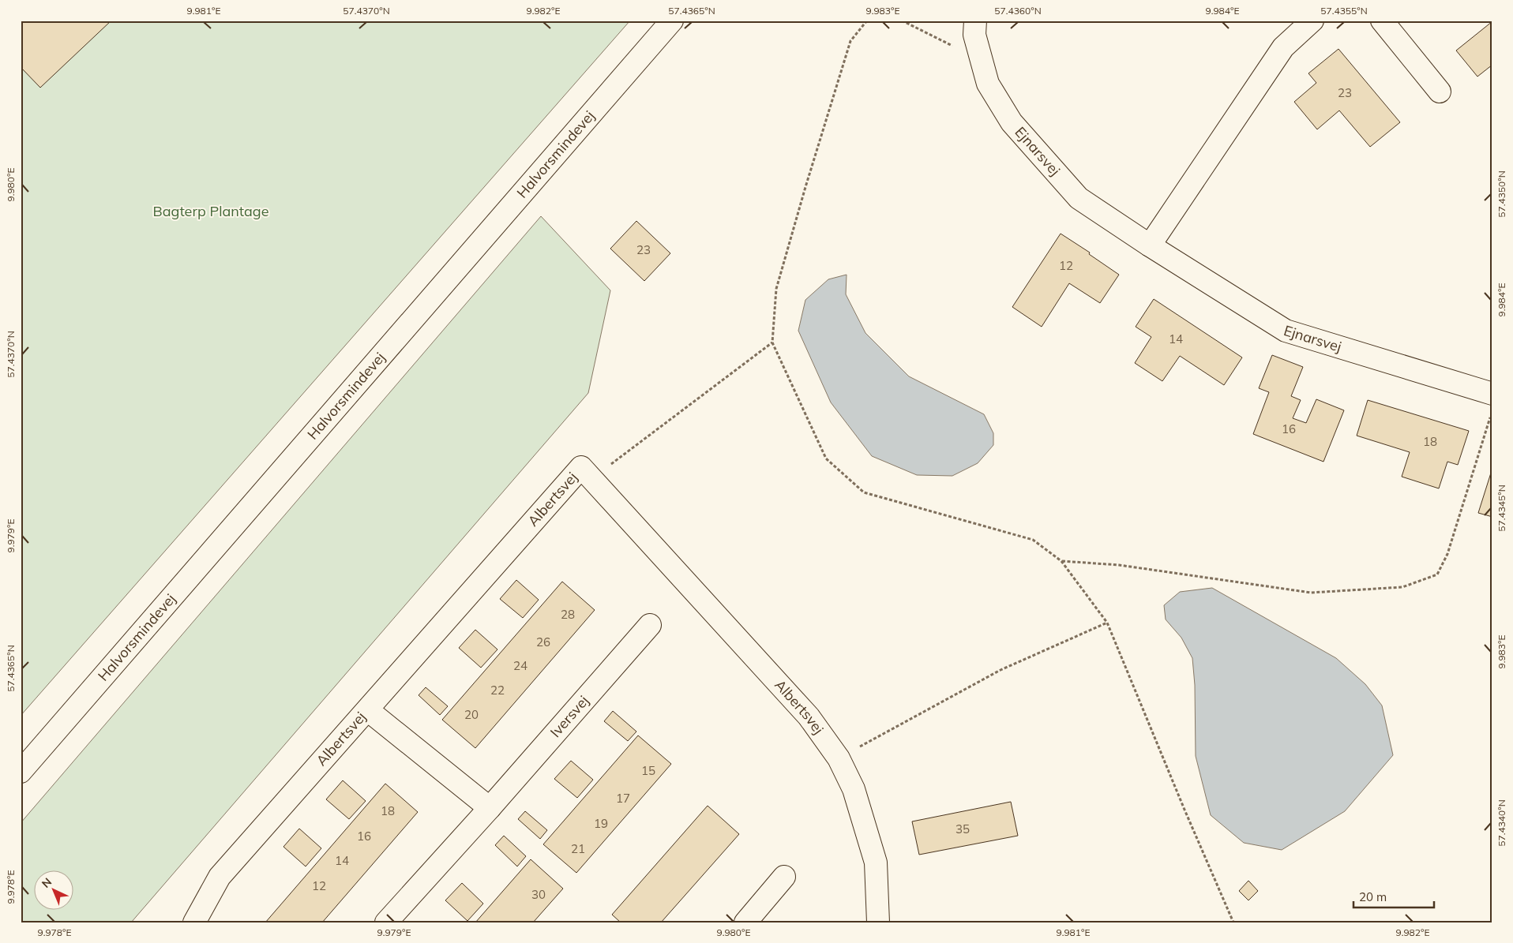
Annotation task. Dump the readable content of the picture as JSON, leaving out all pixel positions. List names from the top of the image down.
{
  "streets": {
    "street": [
      "Ejnarsvej",
      "Halvorsmindevej",
      "Albertsvej",
      "Iversvej"
    ]
  },
  "parks": ["Bagterp Plantage"],
  "house_numbers": [
    "23",
    "23",
    "12",
    "14",
    "16",
    "18",
    "28",
    "26",
    "24",
    "22",
    "20",
    "15",
    "17",
    "18",
    "19",
    "35",
    "16",
    "21",
    "14",
    "12",
    "30"
  ],
  "scale_bar": "20 m",
  "north": "top left",
  "coordinates": [
    "9.981°E",
    "57.4370°N",
    "9.982°E",
    "57.4365°N",
    "9.983°E",
    "57.4360°N",
    "9.984°E",
    "57.4355°N",
    "9.980°E",
    "57.4350°N",
    "57.4345°N",
    "9.979°E",
    "57.4340°N",
    "9.978°E"
  ]
}
